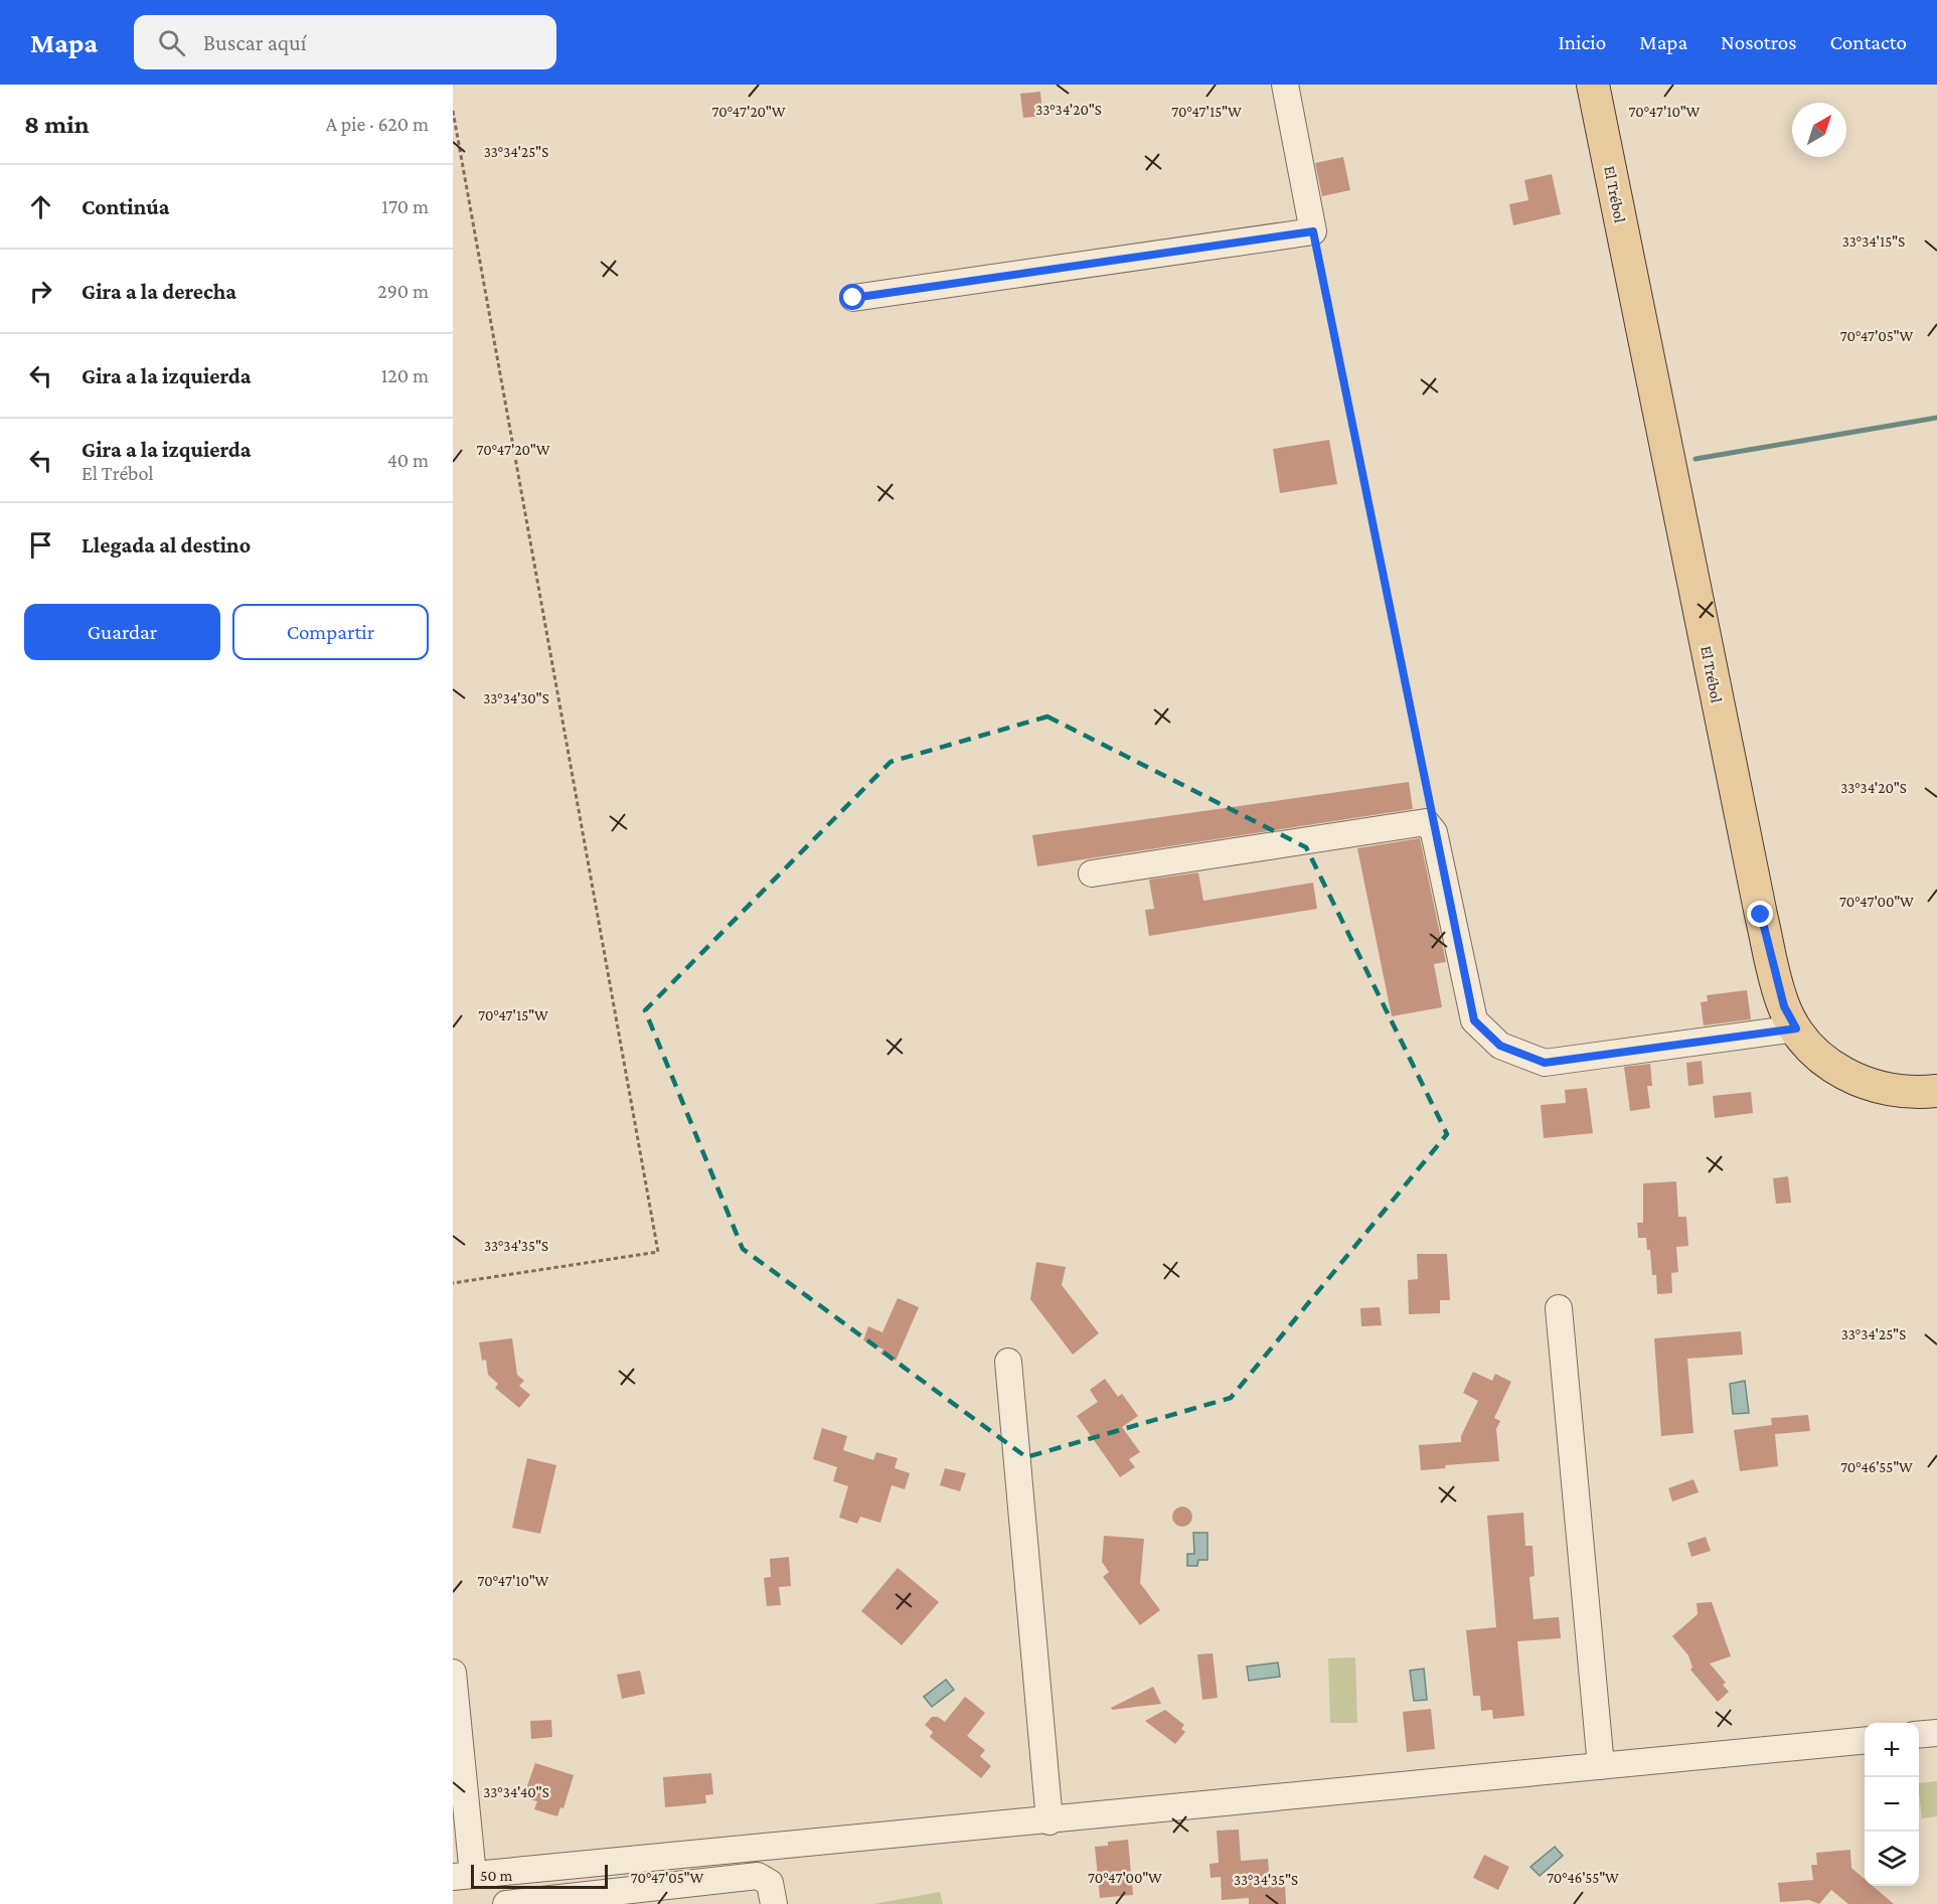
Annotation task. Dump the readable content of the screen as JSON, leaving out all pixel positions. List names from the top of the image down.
{
  "streets": {
    "main road": ["El Trébol"]
  },
  "scale_bar": "50 m",
  "north": "top right",
  "page": {
    "header": "Mapa",
    "search": "Buscar aquí",
    "nav": [
      "Inicio",
      "Mapa",
      "Nosotros",
      "Contacto"
    ],
    "heading": ["8 min", "A pie · 620 m"],
    "list": [
      ["Continúa", "170 m"],
      ["Gira a la derecha", "290 m"],
      ["Gira a la izquierda", "120 m"],
      ["Gira a la izquierda", "El Trébol", "40 m"],
      "Llegada al destino"
    ],
    "buttons": ["Guardar", "Compartir"],
    "map_buttons": ["+", "−"],
    "scale": "50 m"
  },
  "coordinates": [
    "33°34'20\"S",
    "70°47'15\"W",
    "70°47'10\"W",
    "70°47'20\"W",
    "33°34'25\"S",
    "33°34'15\"S",
    "70°47'05\"W",
    "33°34'30\"S",
    "70°47'00\"W",
    "33°34'35\"S",
    "70°46'55\"W",
    "33°34'40\"S"
  ]
}
